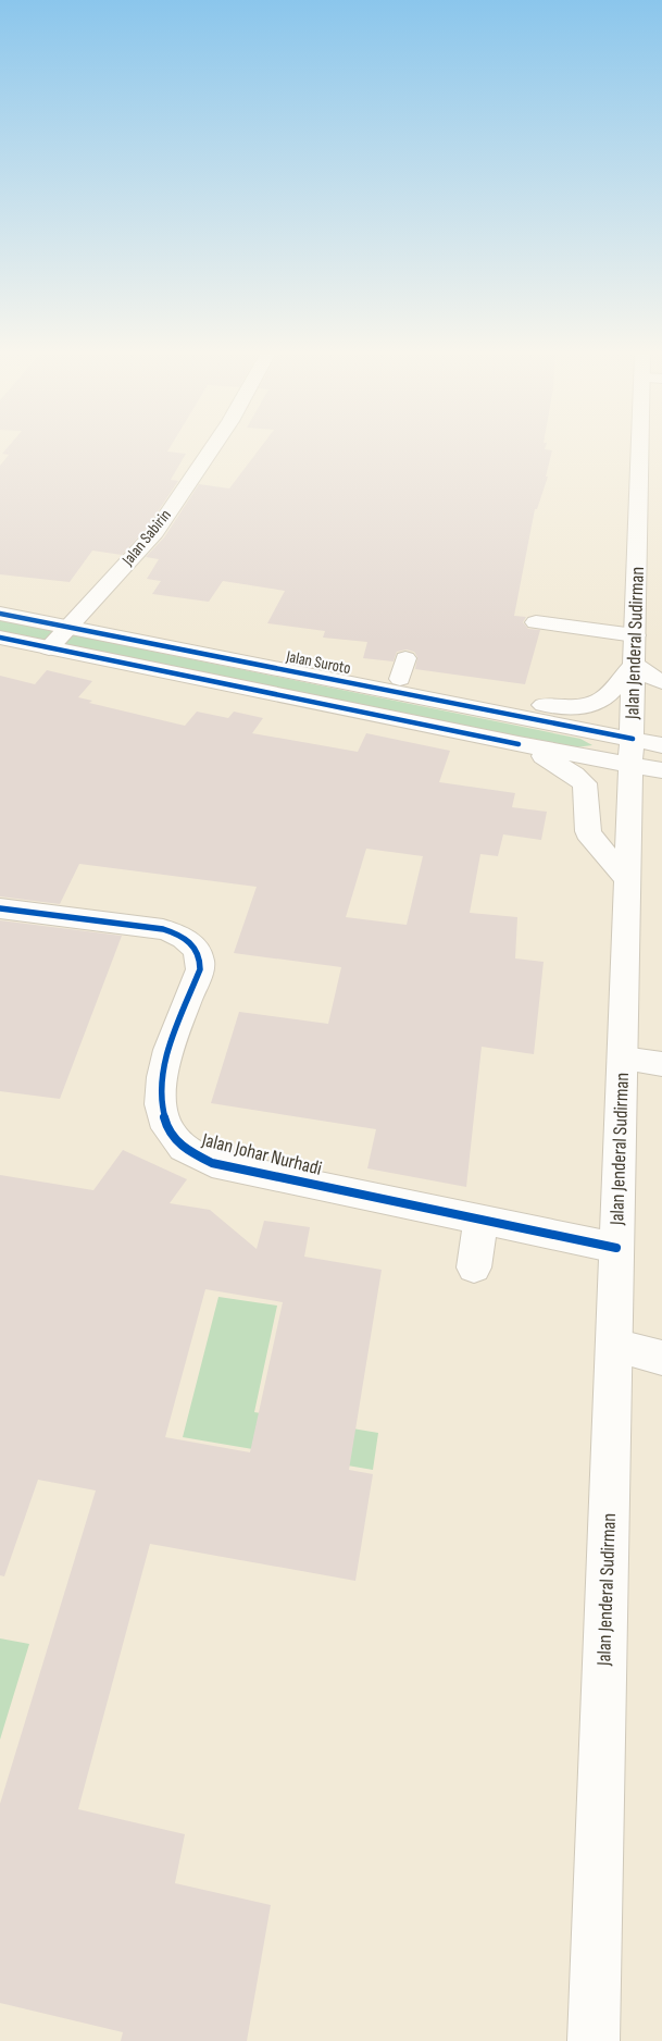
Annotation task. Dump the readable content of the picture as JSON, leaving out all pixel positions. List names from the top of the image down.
{
  "streets": {
    "main road": [
      "Jalan Sabirin",
      "Jalan Jenderal Sudirman",
      "Jalan Suroto",
      "Jalan Johar Nurhadi"
    ]
  },
  "crossings": [
    ["Jalan Sabirin", "Jalan Suroto"],
    ["Jalan Jenderal Sudirman", "Jalan Suroto"],
    ["Jalan Jenderal Sudirman", "Jalan Johar Nurhadi"]
  ]
}
